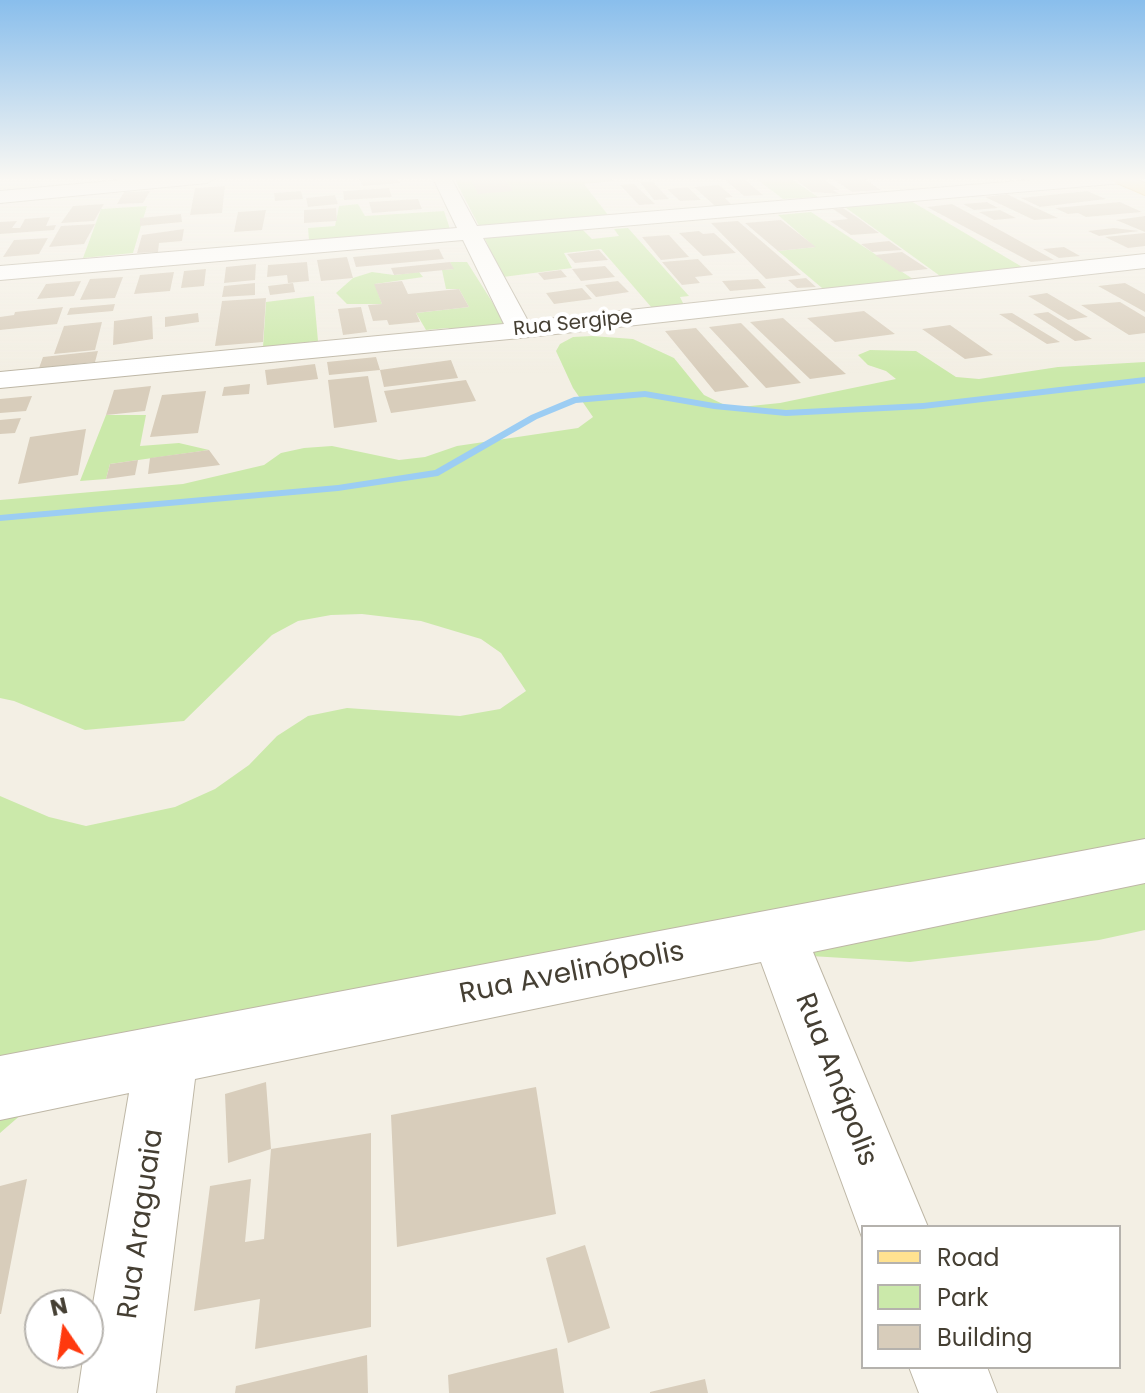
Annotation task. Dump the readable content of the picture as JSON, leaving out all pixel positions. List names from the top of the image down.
{
  "streets": {
    "street": [
      "Rua Sergipe",
      "Rua Avelinópolis",
      "Rua Anápolis",
      "Rua Araguaia"
    ]
  },
  "crossings": [
    ["Rua Avelinópolis", "Rua Anápolis"],
    ["Rua Avelinópolis", "Rua Araguaia"]
  ],
  "legend": ["Road", "Park", "Building"],
  "north": "top"
}
